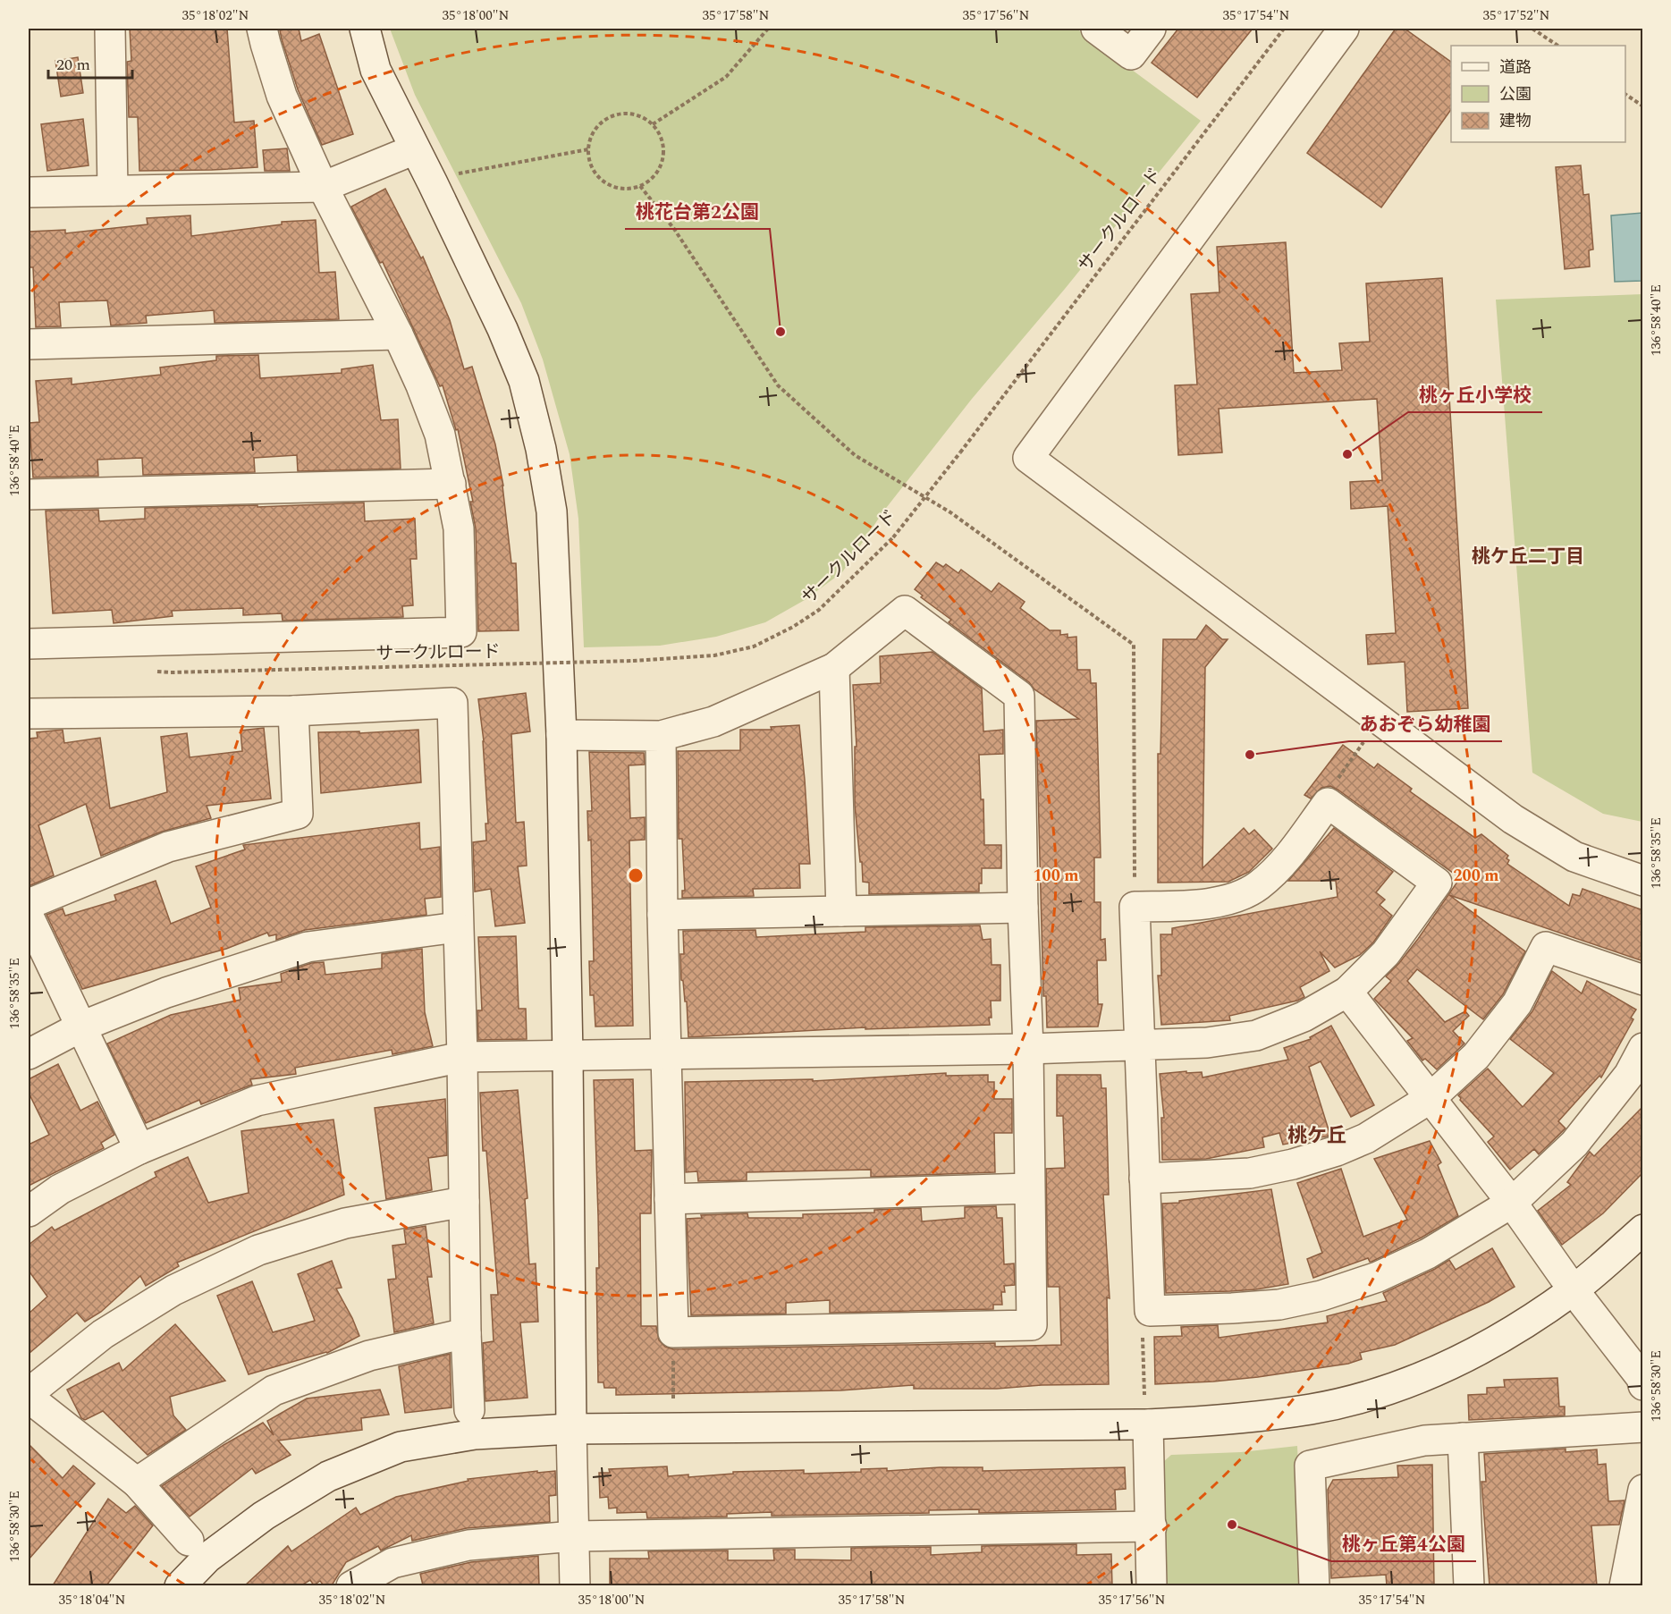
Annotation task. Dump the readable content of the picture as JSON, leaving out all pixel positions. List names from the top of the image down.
{
  "streets": {
    "path": ["サークルロード"]
  },
  "districts": ["桃ケ丘二丁目", "桃ケ丘"],
  "places": [
    "桃花台第2公園",
    "桃ヶ丘小学校",
    "あおぞら幼稚園",
    "桃ヶ丘第4公園"
  ],
  "legend": ["道路", "公園", "建物"],
  "scale_bar": "20 m",
  "coordinates": [
    "35°18'02\"N",
    "35°18'00\"N",
    "35°17'58\"N",
    "35°17'56\"N",
    "35°17'54\"N",
    "35°17'52\"N",
    "136°58'40\"E",
    "136°58'35\"E",
    "136°58'30\"E",
    "35°18'04\"N"
  ],
  "rings": ["100 m", "200 m"]
}
